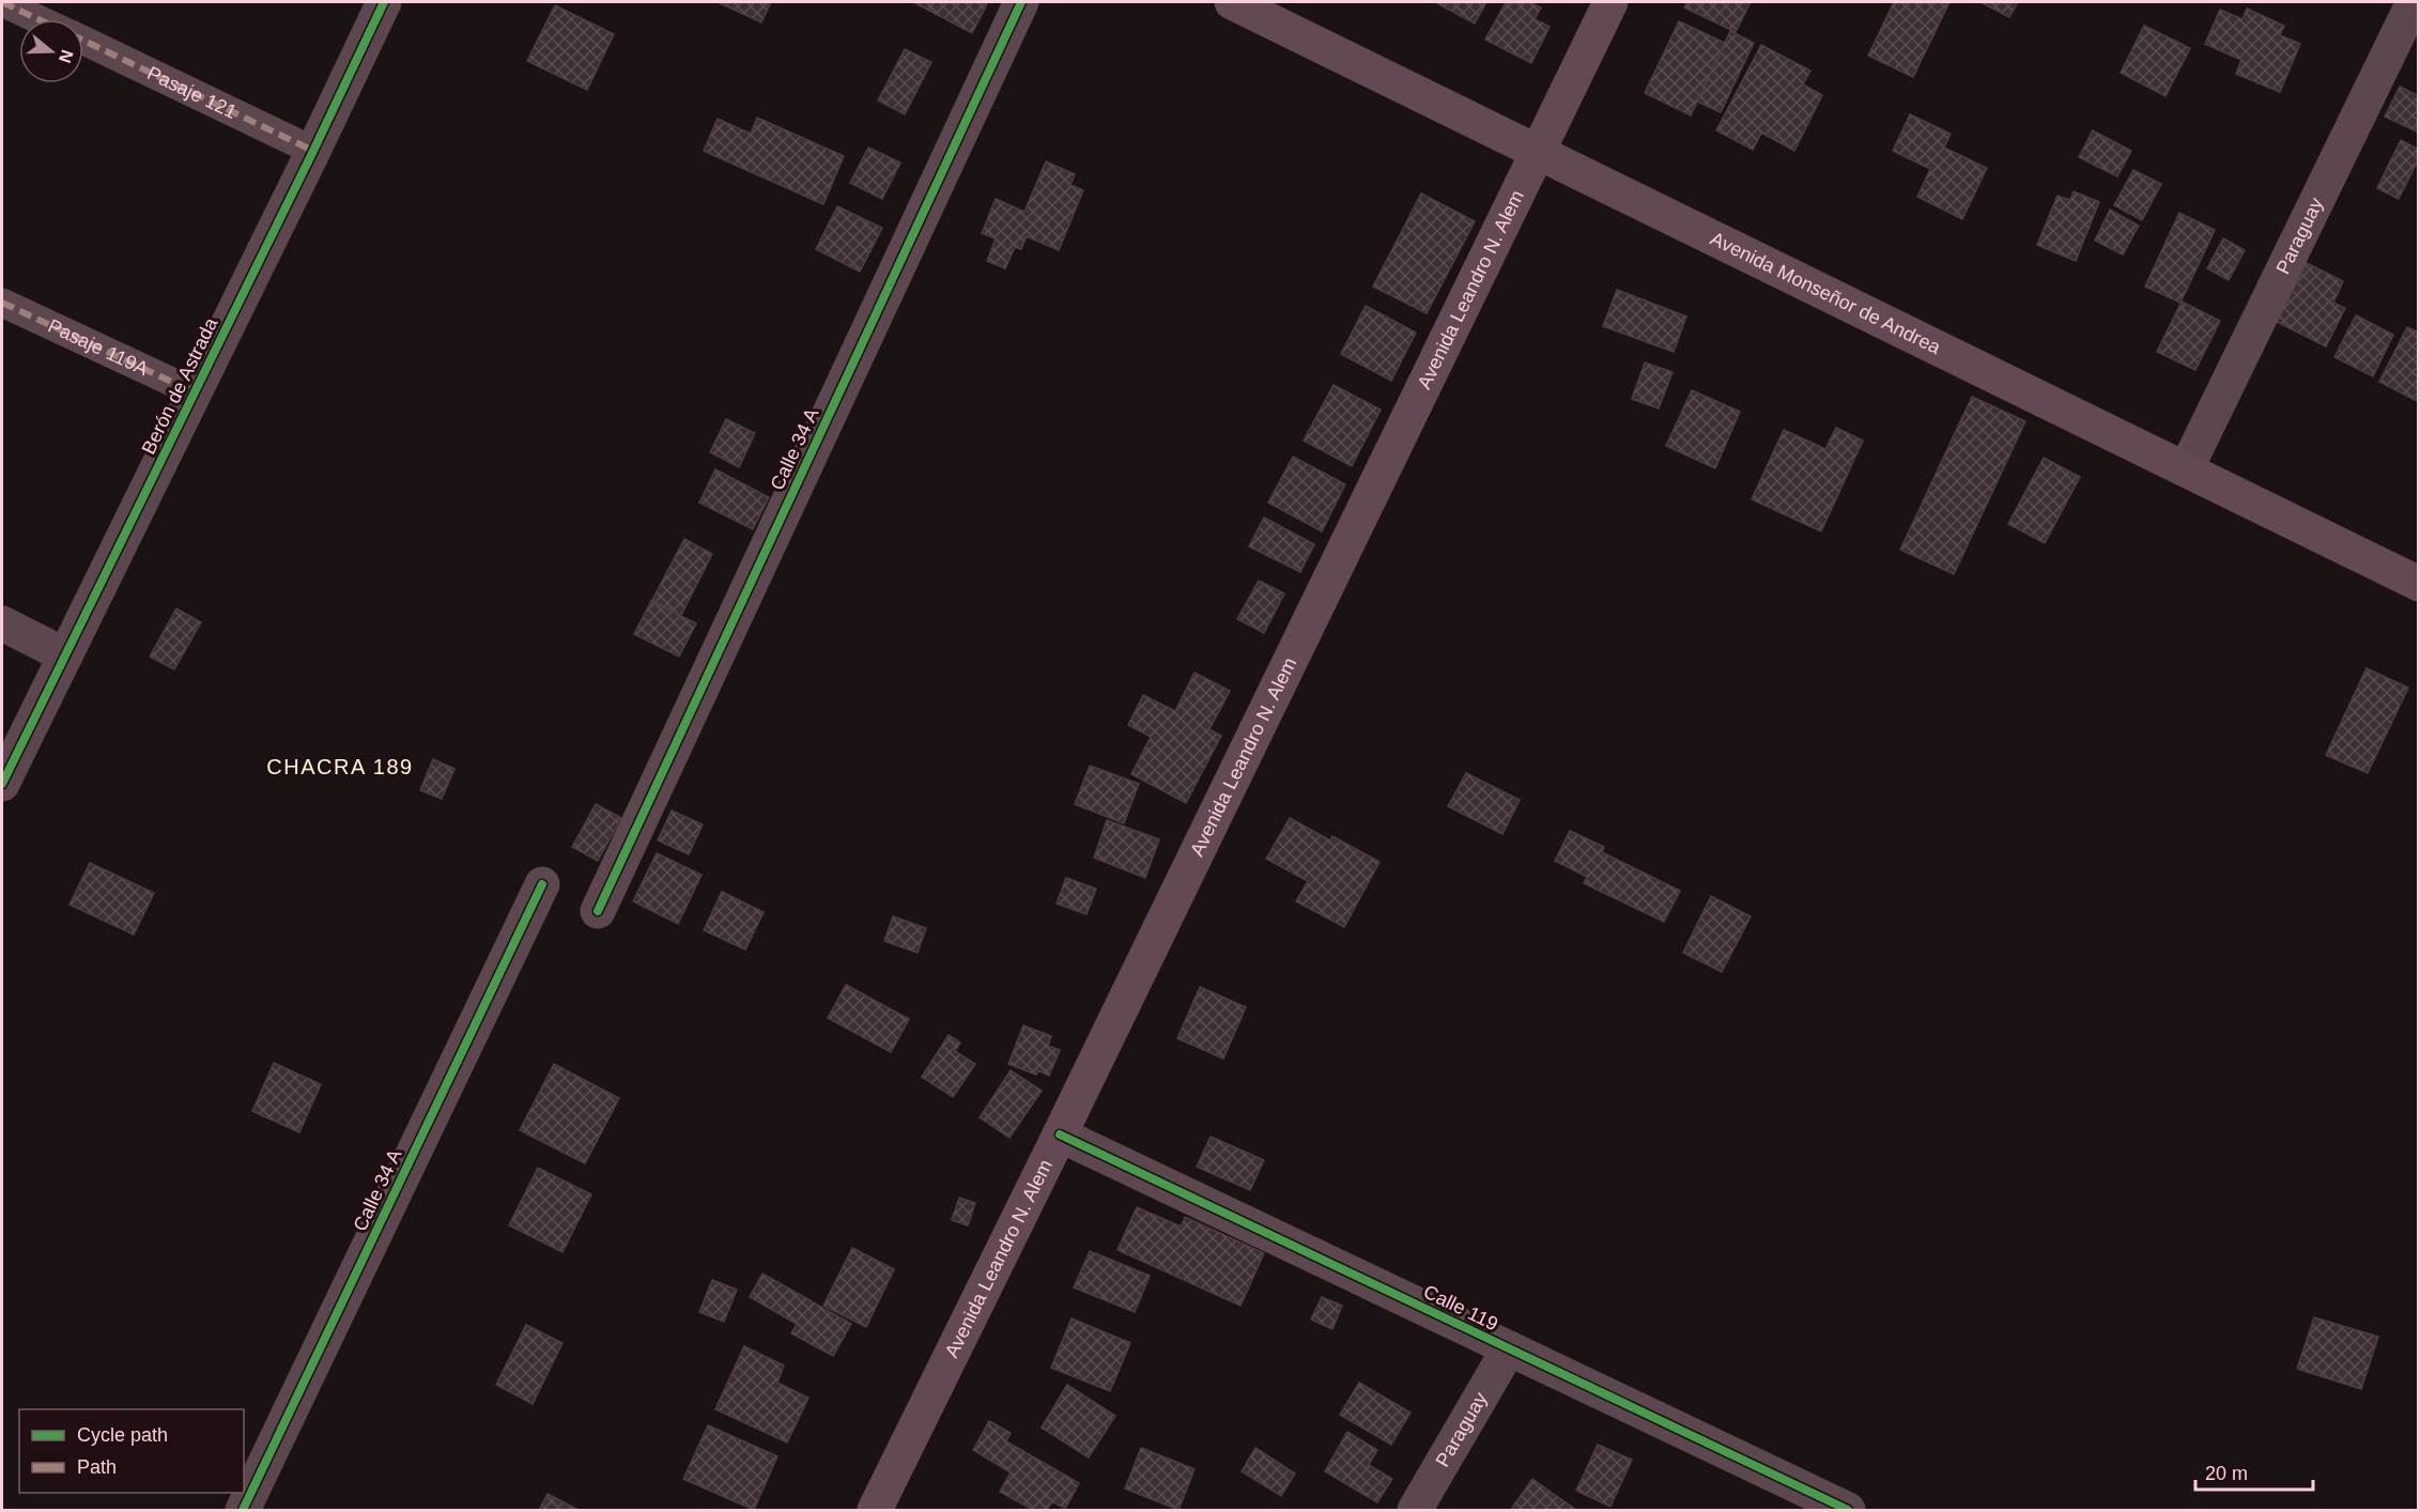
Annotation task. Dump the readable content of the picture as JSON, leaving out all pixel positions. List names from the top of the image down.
{
  "streets": {
    "main road": ["Avenida Leandro N. Alem", "Avenida Monseñor de Andrea"],
    "street": [
      "Pasaje 121",
      "Paraguay",
      "Pasaje 119A",
      "Berón de Astrada",
      "Calle 34 A",
      "Calle 119"
    ]
  },
  "crossings": [
    ["Pasaje 121", "Berón de Astrada"],
    ["Paraguay", "Avenida Monseñor de Andrea"],
    ["Paraguay", "Calle 119"],
    ["Avenida Leandro N. Alem", "Avenida Monseñor de Andrea"],
    ["Avenida Leandro N. Alem", "Calle 119"],
    ["Pasaje 119A", "Berón de Astrada"]
  ],
  "districts": ["CHACRA 189"],
  "legend": ["Cycle path", "Path"],
  "scale_bar": "20 m",
  "north": "right"
}
